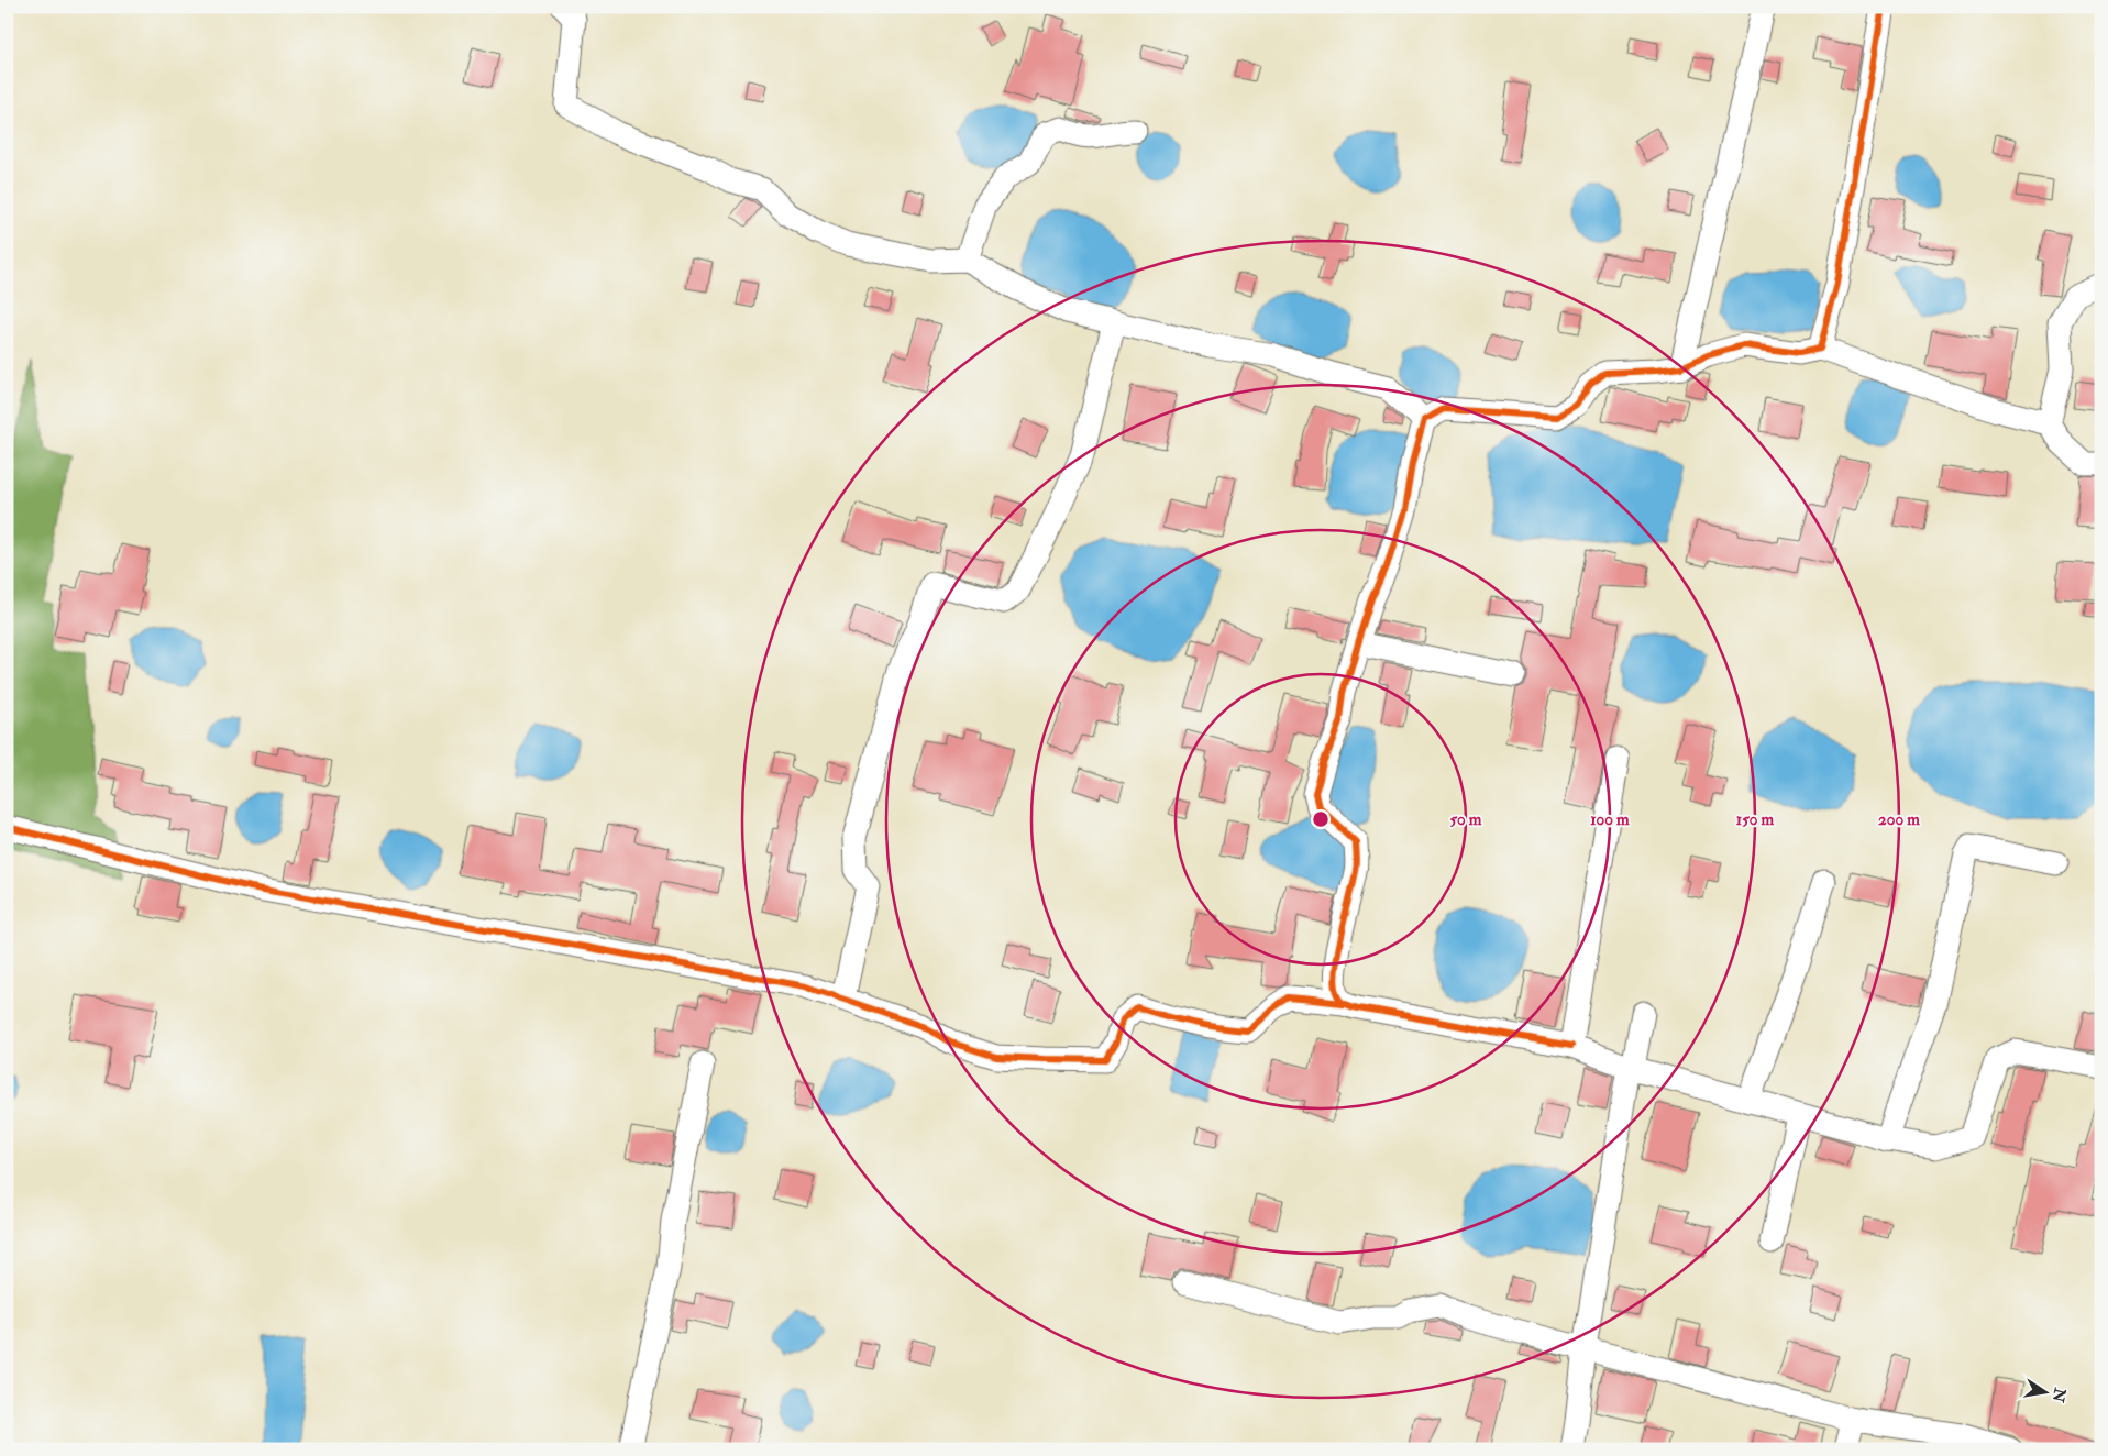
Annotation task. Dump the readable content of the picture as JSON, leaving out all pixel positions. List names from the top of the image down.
{
  "north": "right",
  "rings": [
    "50 m",
    "100 m",
    "150 m",
    "200 m"
  ]
}
